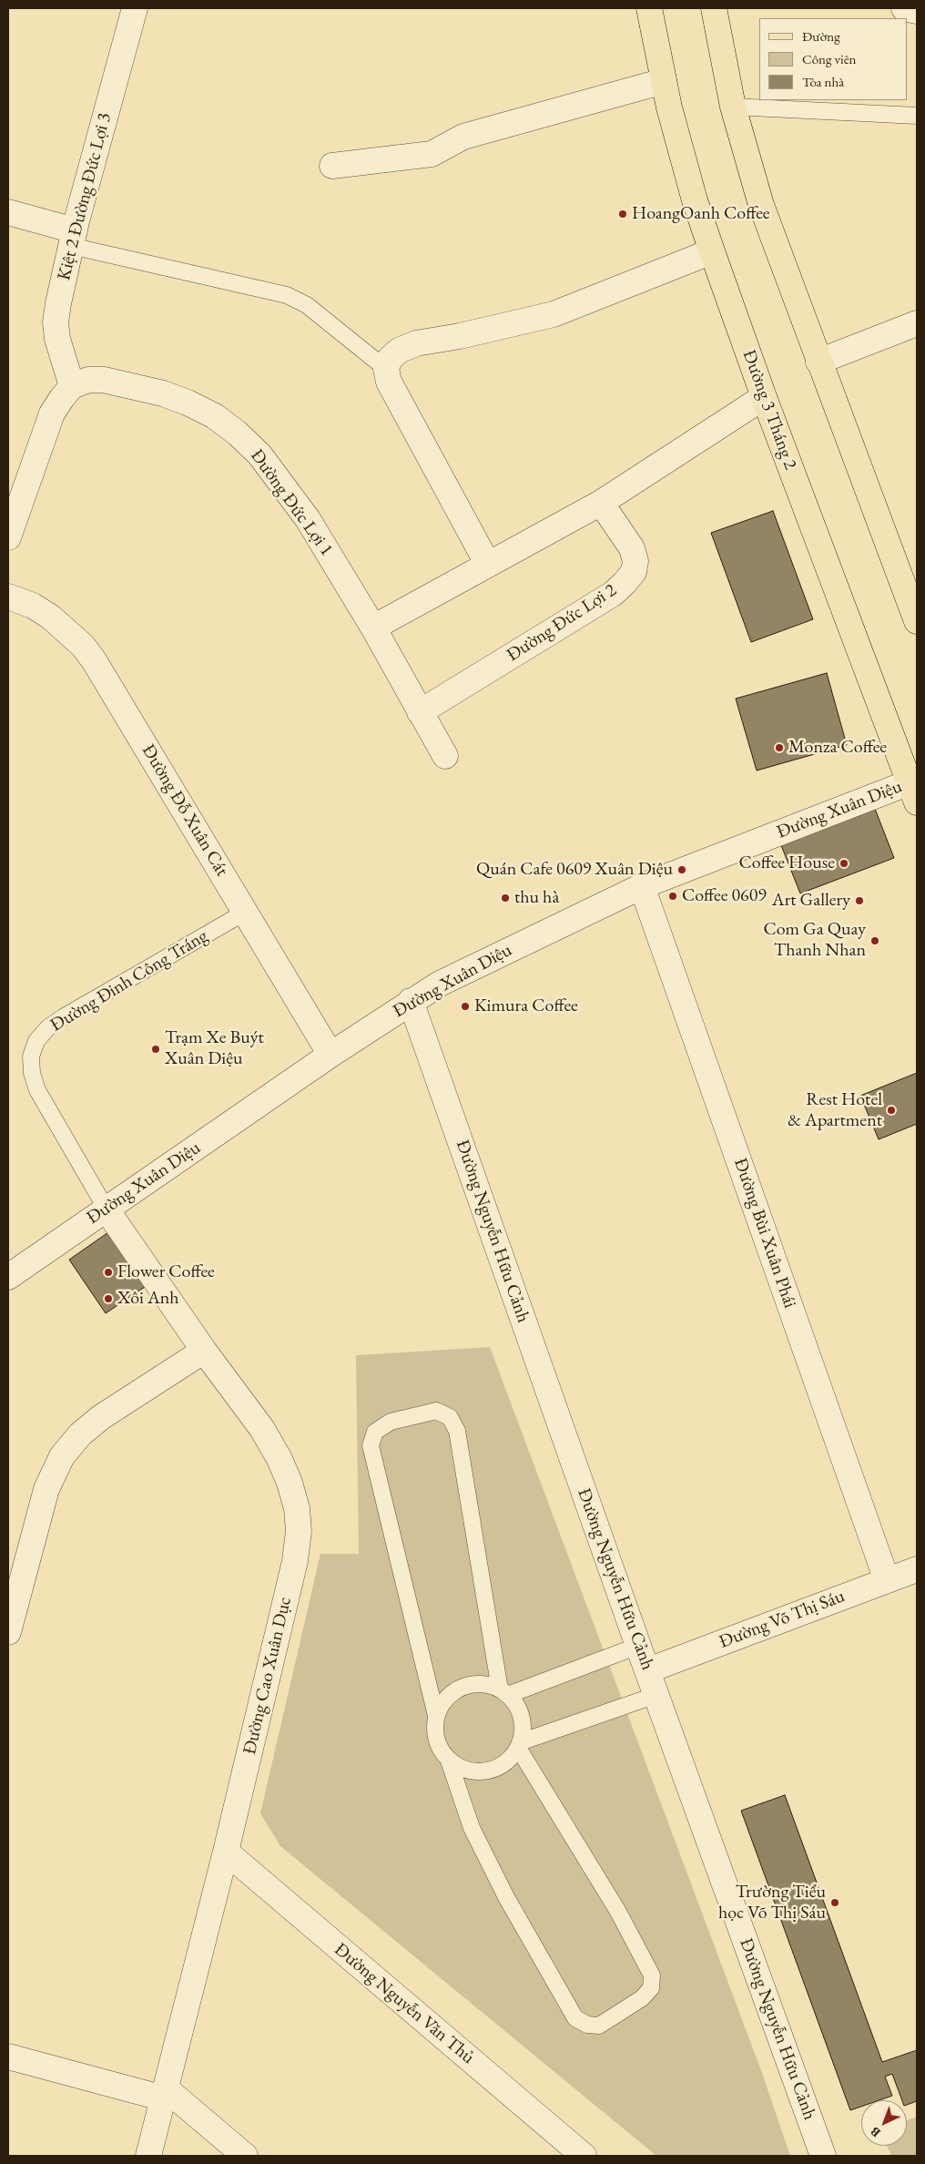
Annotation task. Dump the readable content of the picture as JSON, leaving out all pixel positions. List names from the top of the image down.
{
  "streets": {
    "main road": ["Đường 3 Tháng 2"],
    "street": [
      "Kiệt 2 Đường Đức Lợi 3",
      "Đường Đức Lợi 1",
      "Đường Đức Lợi 2",
      "Đường Xuân Diệu",
      "Đường Đỗ Xuân Cát",
      "Đường Nguyễn Hữu Cảnh",
      "Đường Bùi Xuân Phái",
      "Đường Võ Thị Sáu",
      "Đường Cao Xuân Dục",
      "Đường Nguyễn Văn Thủ"
    ],
    "lane": ["Đường Đinh Công Tráng"]
  },
  "crossings": [
    ["Kiệt 2 Đường Đức Lợi 3", "Đường Đức Lợi 1"],
    ["Đường 3 Tháng 2", "Đường Xuân Diệu"],
    ["Đường Đức Lợi 1", "Đường Đức Lợi 2"],
    ["Đường Xuân Diệu", "Đường Đỗ Xuân Cát"],
    ["Đường Xuân Diệu", "Đường Đinh Công Tráng"],
    ["Đường Xuân Diệu", "Đường Nguyễn Hữu Cảnh"],
    ["Đường Xuân Diệu", "Đường Bùi Xuân Phái"],
    ["Đường Xuân Diệu", "Đường Cao Xuân Dục"],
    ["Đường Đỗ Xuân Cát", "Đường Đinh Công Tráng"],
    ["Đường Đinh Công Tráng", "Đường Cao Xuân Dục"],
    ["Đường Nguyễn Hữu Cảnh", "Đường Võ Thị Sáu"],
    ["Đường Bùi Xuân Phái", "Đường Võ Thị Sáu"],
    ["Đường Cao Xuân Dục", "Đường Nguyễn Văn Thủ"]
  ],
  "places": [
    "HoangOanh Coffee",
    "Monza Coffee",
    "Coffee House",
    "Quán Cafe 0609 Xuân Diệu",
    "Coffee 0609",
    "thu hà",
    "Art Gallery",
    "Com Ga Quay Thanh Nhan",
    "Kimura Coffee",
    "Trạm Xe Buýt Xuân Diệu",
    "Rest Hotel & Apartment",
    "Flower Coffee",
    "Xôi Anh",
    "Trường Tiểu học Võ Thị Sáu"
  ],
  "legend": ["Đường", "Công viên", "Tòa nhà"],
  "north": "bottom left"
}
